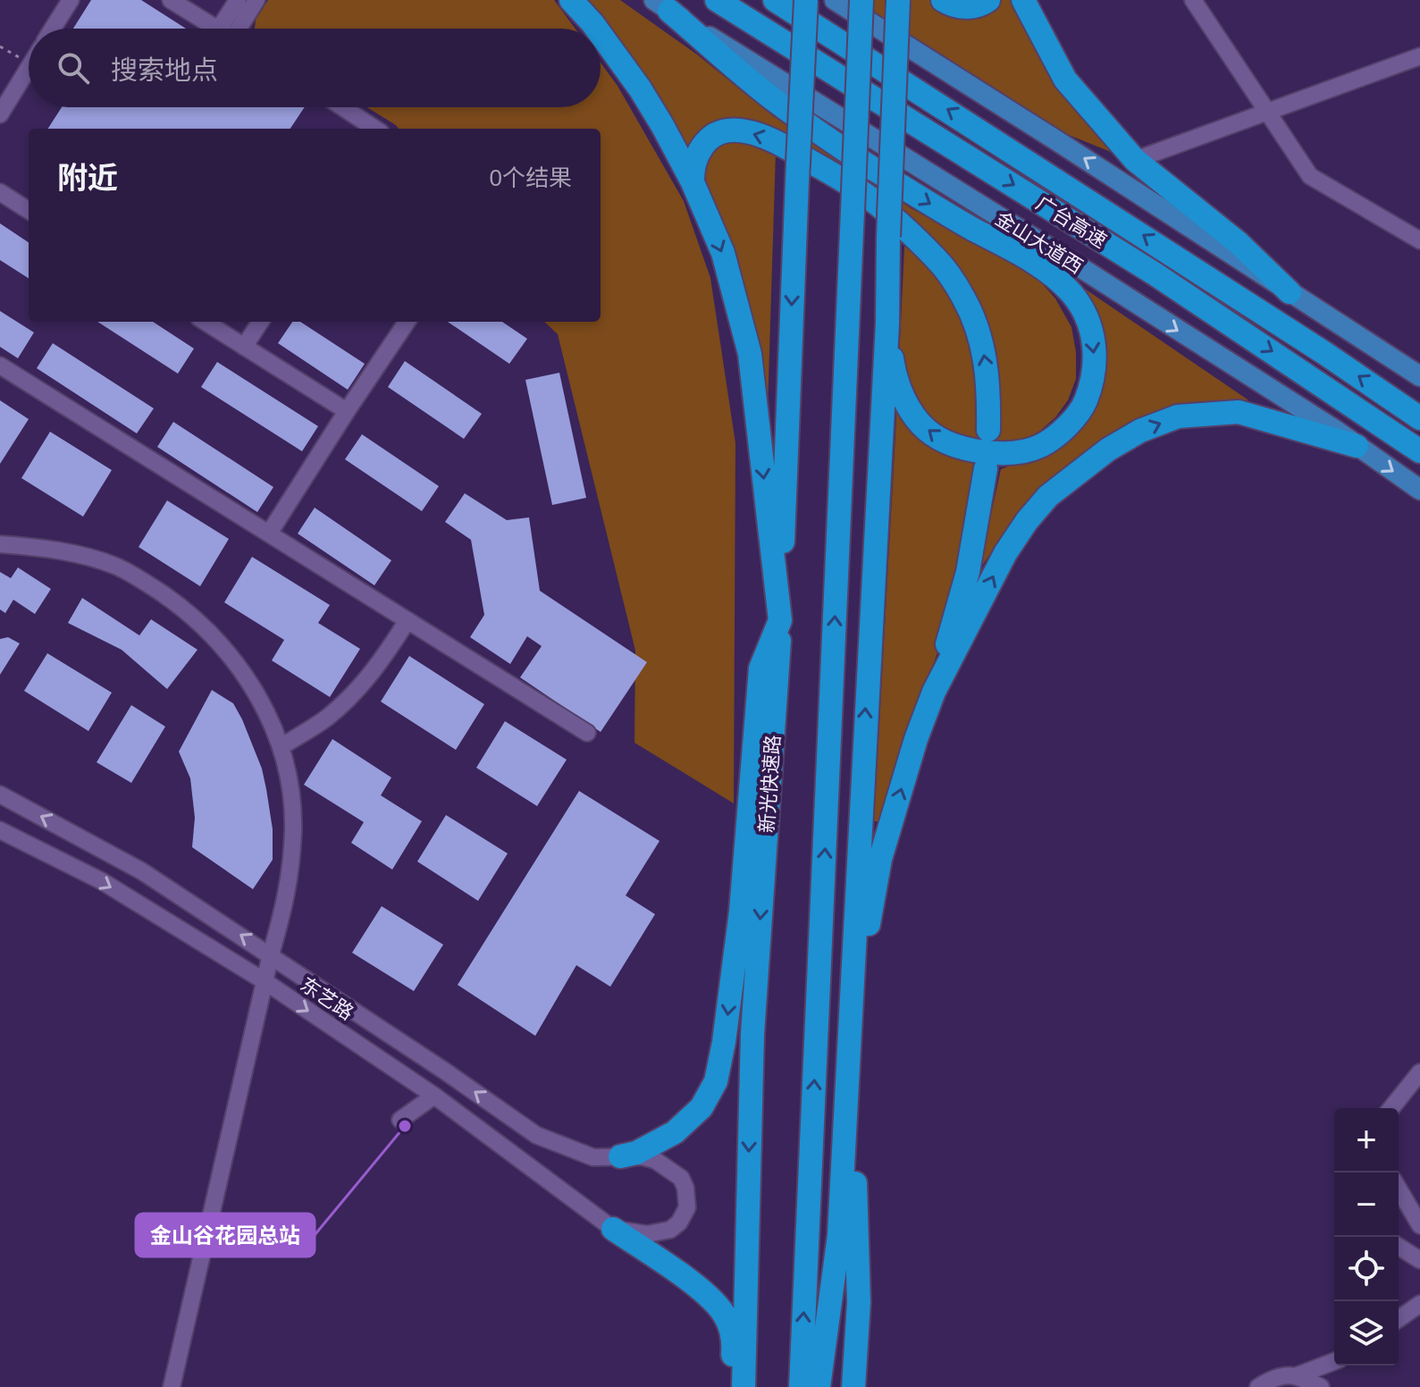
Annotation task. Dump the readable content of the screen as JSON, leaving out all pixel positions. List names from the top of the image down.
{
  "streets": {
    "highway": ["广台高速", "新光快速路"],
    "main road": ["金山大道西"],
    "street": ["东艺路"]
  },
  "places": ["金山谷花园总站"],
  "page": {
    "search": "搜索地点",
    "heading": ["附近", "0个结果"],
    "map_buttons": ["+", "−"]
  }
}
